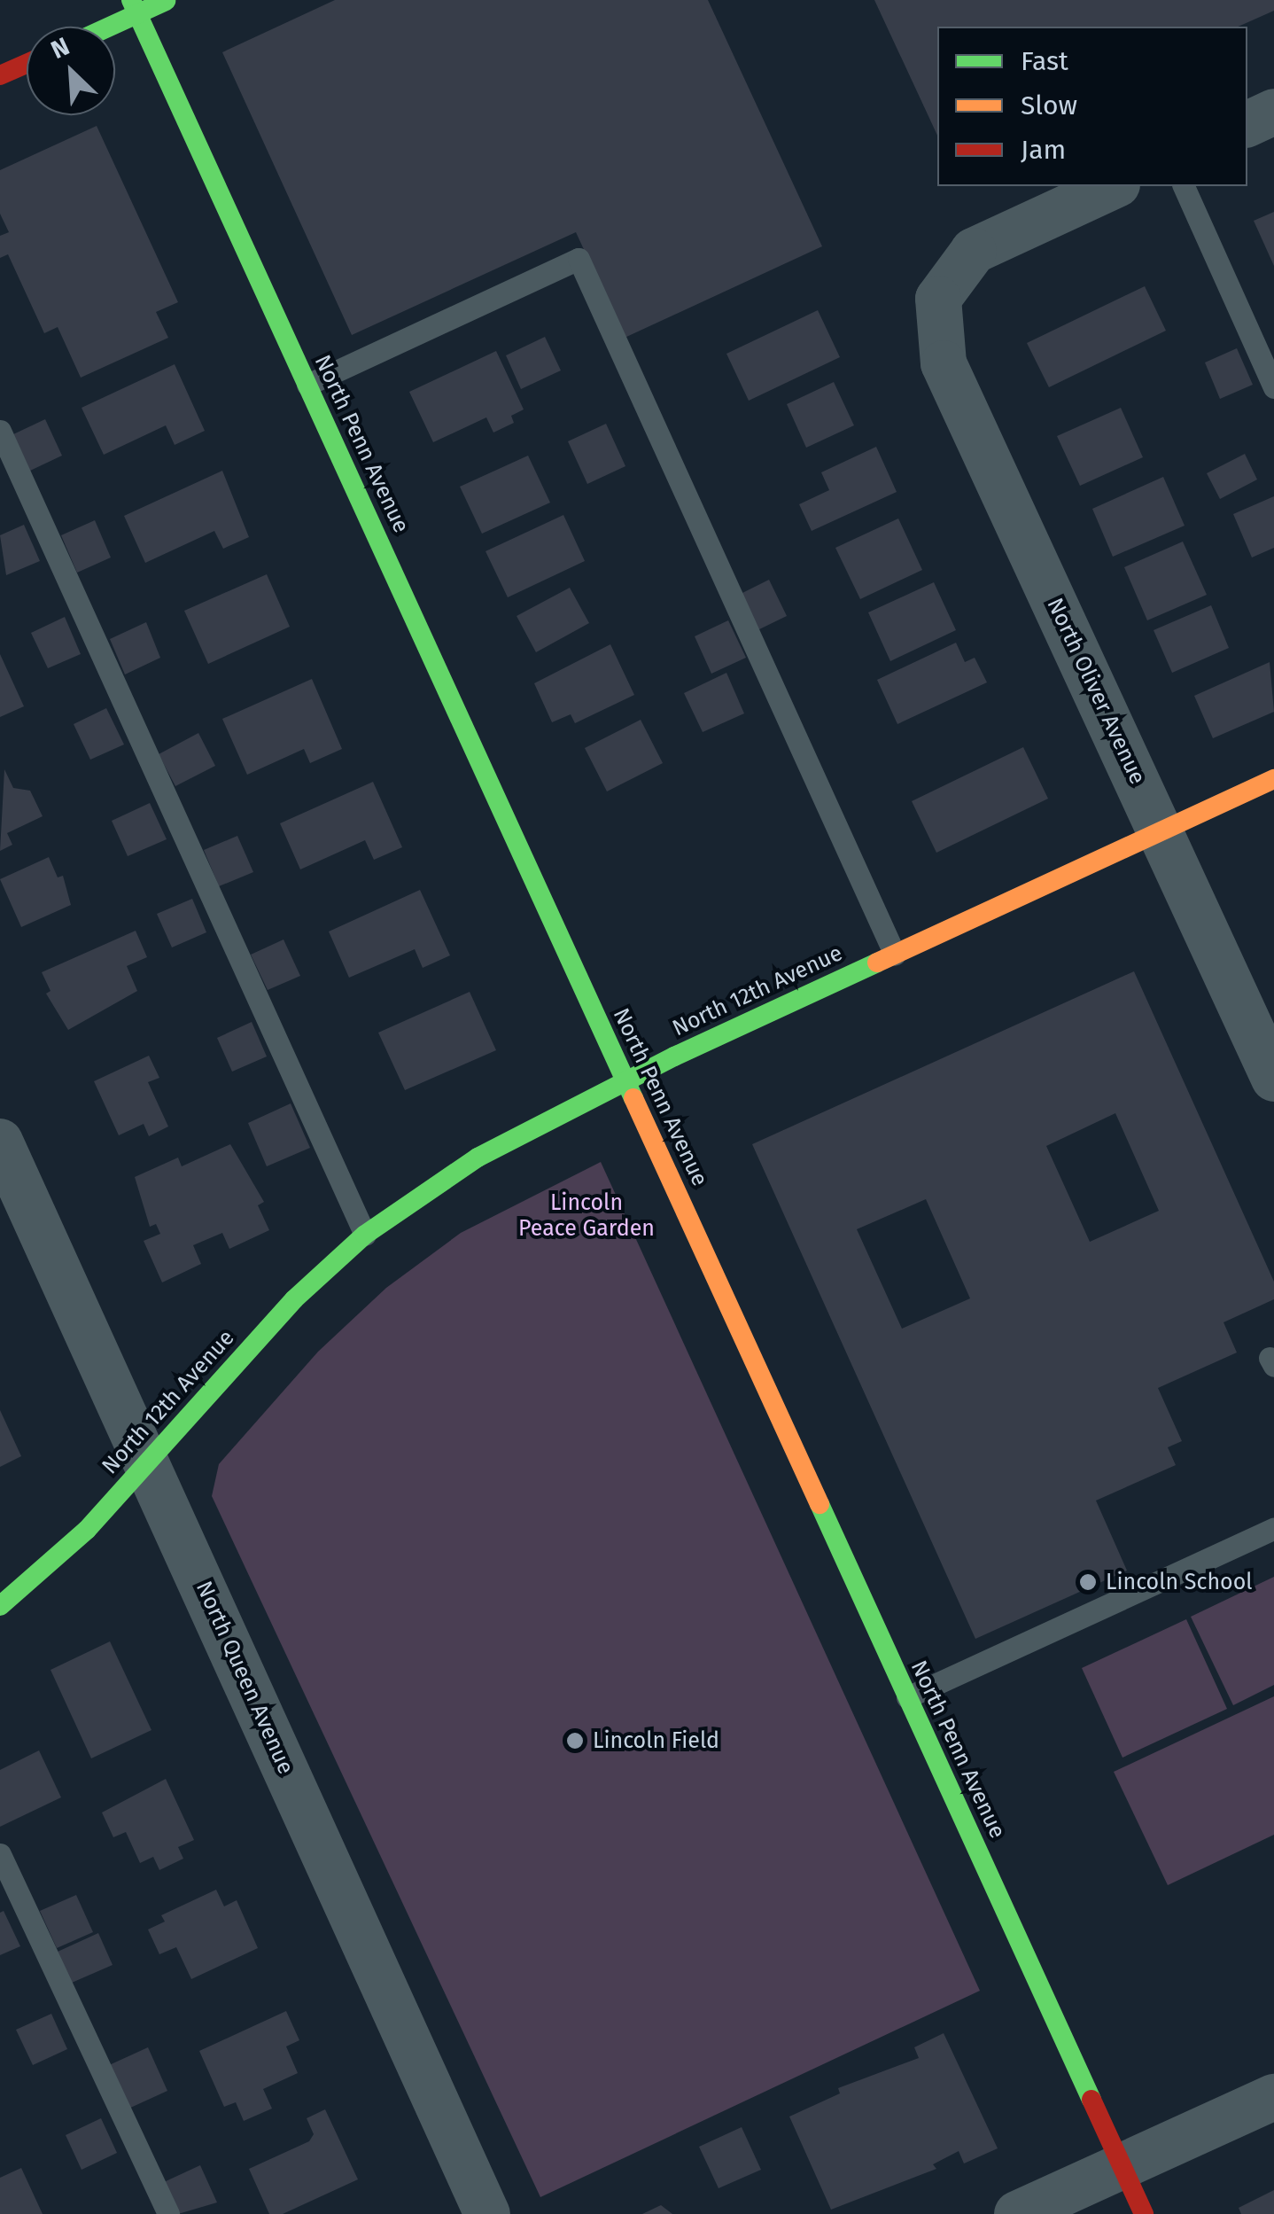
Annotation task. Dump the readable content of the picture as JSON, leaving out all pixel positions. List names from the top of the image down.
{
  "streets": {
    "main road": ["North Penn Avenue", "North 12th Avenue"],
    "street": ["North Oliver Avenue", "North Queen Avenue"]
  },
  "crossings": [
    ["North Penn Avenue", "North 12th Avenue"],
    ["North Oliver Avenue", "North 12th Avenue"],
    ["North 12th Avenue", "North Queen Avenue"]
  ],
  "parks": ["Lincoln Peace Garden"],
  "places": ["Lincoln School", "Lincoln Field"],
  "legend": ["Fast", "Slow", "Jam"],
  "north": "top left"
}
